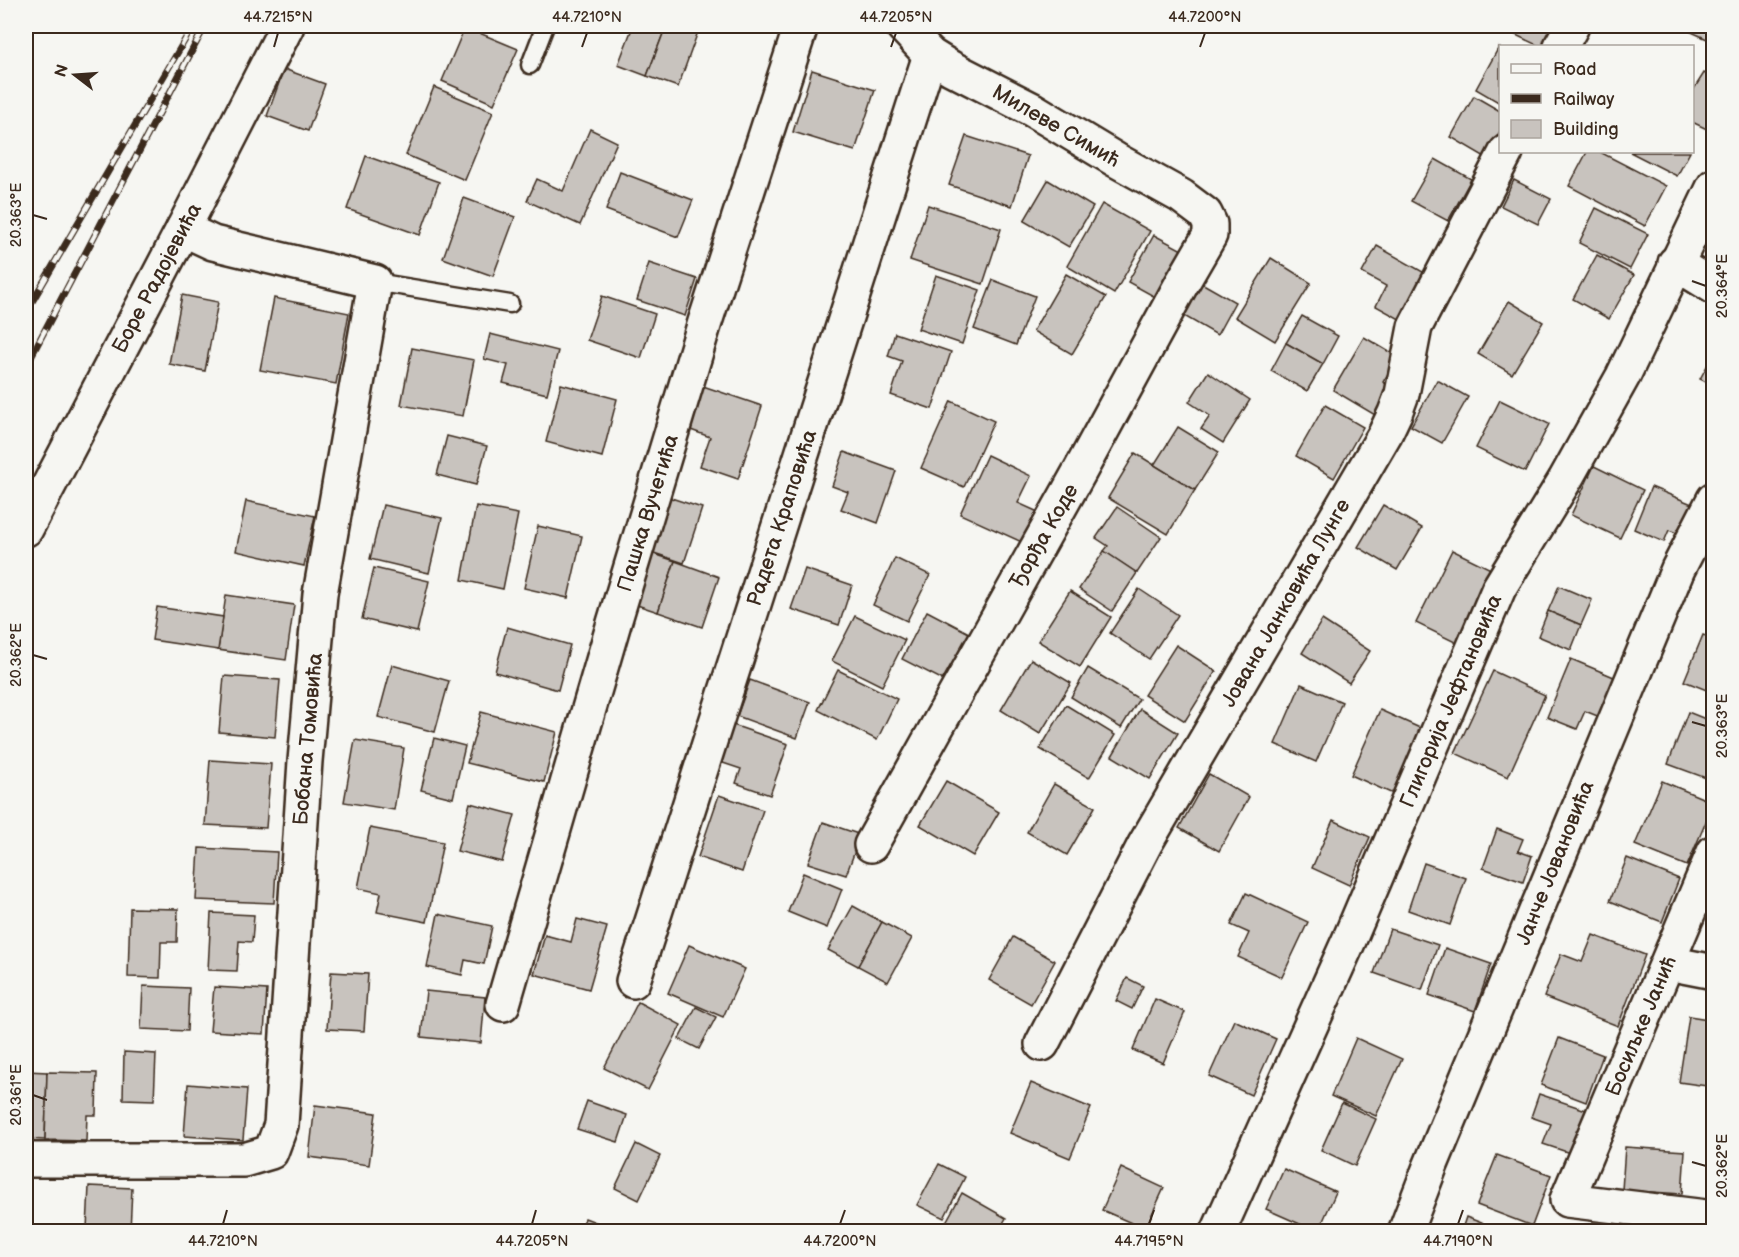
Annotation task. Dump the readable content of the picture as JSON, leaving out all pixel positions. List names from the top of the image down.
{
  "streets": {
    "street": [
      "Милеве Симић",
      "Боре Радојевића",
      "Пашка Вучетића",
      "Радета Краповића",
      "Ђорђа Коде",
      "Јована Јанковића Лунге",
      "Глигорија Јефтановића",
      "Бобана Томовића",
      "Јанче Јовановића",
      "Босиљке Јанић"
    ]
  },
  "crossings": [
    ["Милеве Симић", "Радета Краповића"],
    ["Милеве Симић", "Ђорђа Коде"]
  ],
  "legend": ["Road", "Railway", "Building"],
  "north": "left",
  "coordinates": [
    "44.7215°N",
    "44.7210°N",
    "44.7205°N",
    "44.7200°N",
    "20.363°E",
    "20.364°E",
    "20.362°E",
    "20.361°E",
    "44.7195°N",
    "44.7190°N"
  ]
}
